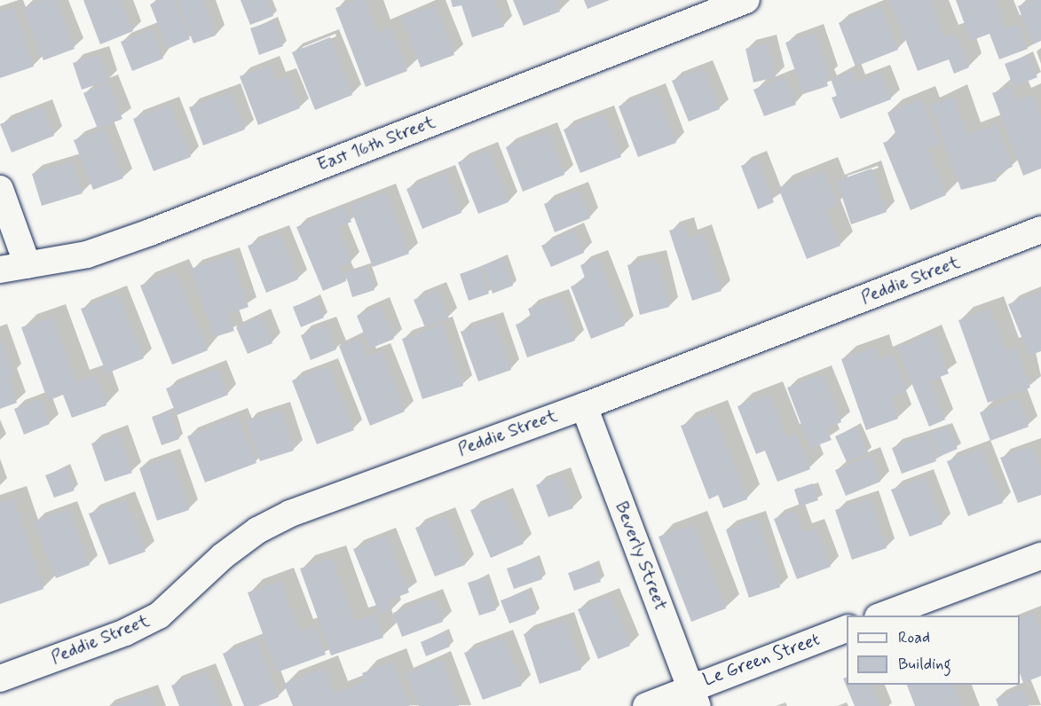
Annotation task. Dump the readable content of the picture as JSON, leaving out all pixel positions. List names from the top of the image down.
{
  "streets": {
    "street": [
      "East 16th Street",
      "Peddie Street",
      "Beverly Street",
      "Le Green Street"
    ]
  },
  "crossings": [
    ["Peddie Street", "Beverly Street"],
    ["Beverly Street", "Le Green Street"]
  ],
  "legend": ["Road", "Building"]
}
